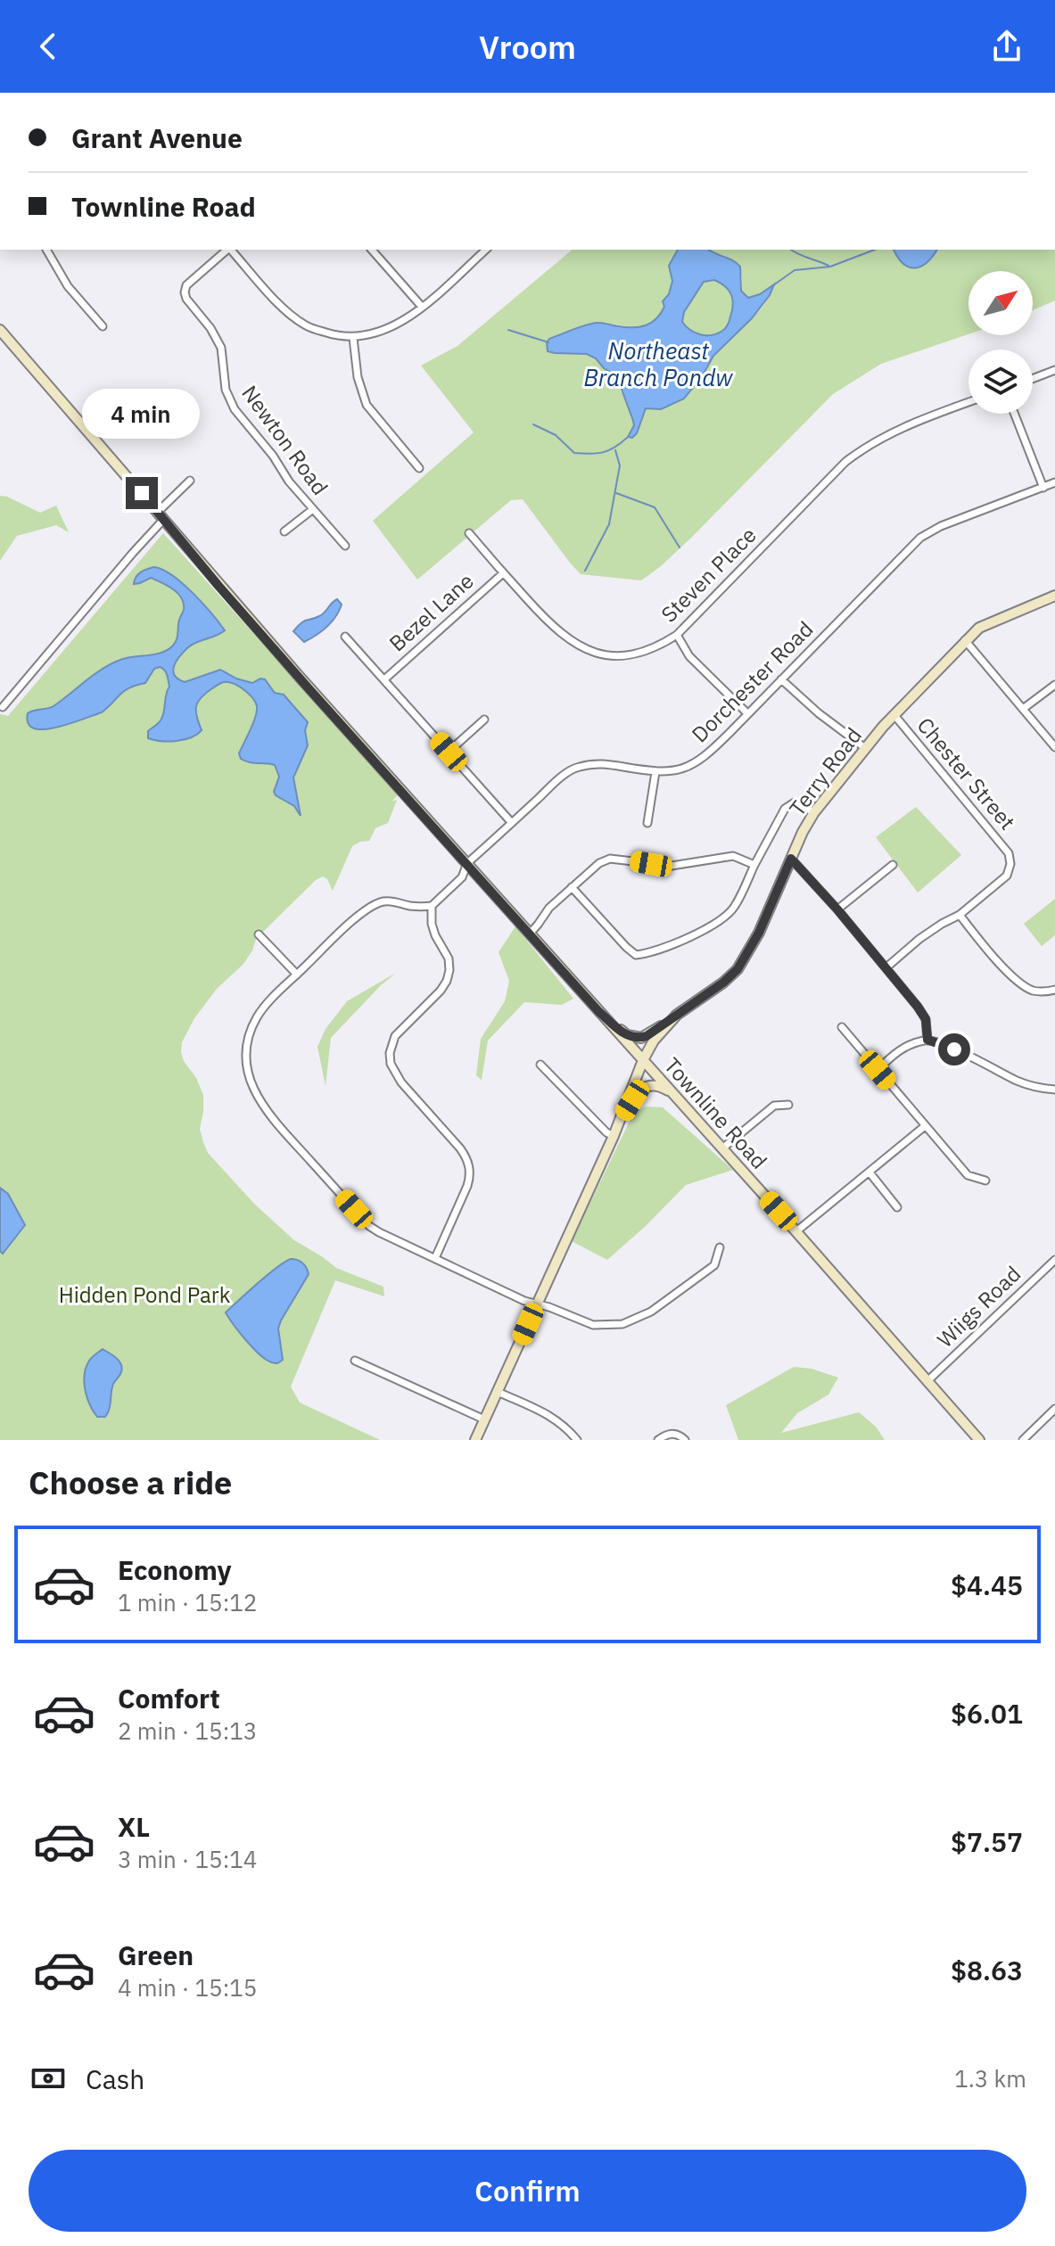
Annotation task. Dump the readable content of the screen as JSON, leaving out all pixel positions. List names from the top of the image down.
{
  "streets": {
    "street": [
      "Newton Road",
      "Steven Place",
      "Bezel Lane",
      "Dorchester Road",
      "Terry Road",
      "Chester Street",
      "Townline Road",
      "Wiigs Road"
    ]
  },
  "crossings": [
    ["Steven Place", "Bezel Lane"],
    ["Dorchester Road", "Townline Road"],
    ["Terry Road", "Chester Street"],
    ["Terry Road", "Townline Road"],
    ["Townline Road", "Wiigs Road"]
  ],
  "water": ["Northeast Branch Pondw"],
  "parks": ["Hidden Pond Park"],
  "north": "top right",
  "page": {
    "header": "Vroom",
    "banner": ["Grant Avenue", "Townline Road"],
    "bubble": "4 min",
    "heading": "Choose a ride",
    "list": [
      {
        "name": "Economy",
        "note": "1 min · 15:12",
        "value": "$4.45"
      },
      {
        "name": "Comfort",
        "note": "2 min · 15:13",
        "value": "$6.01"
      },
      {
        "name": "XL",
        "note": "3 min · 15:14",
        "value": "$7.57"
      },
      {
        "name": "Green",
        "note": "4 min · 15:15",
        "value": "$8.63"
      }
    ],
    "pay": ["Cash", "1.3 km"],
    "buttons": "Confirm"
  }
}
